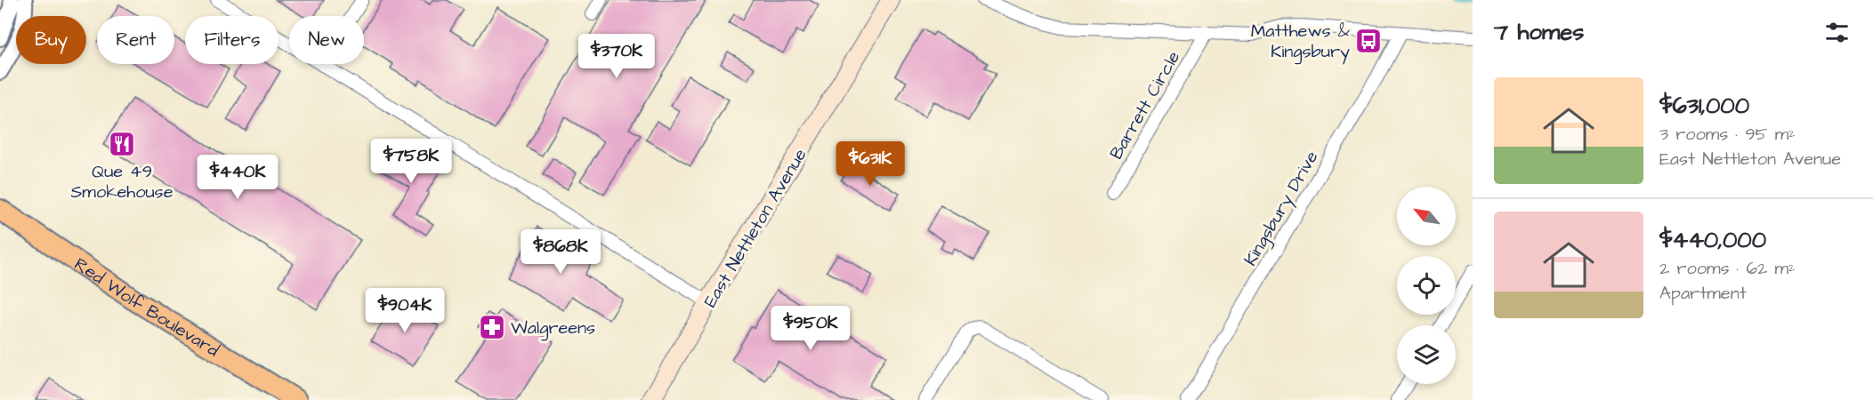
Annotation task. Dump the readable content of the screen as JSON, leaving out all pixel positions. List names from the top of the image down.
{
  "streets": {
    "highway": ["Red Wolf Boulevard"],
    "main road": ["East Nettleton Avenue"],
    "street": ["Barrett Circle", "Kingsbury Drive"]
  },
  "places": {
    "bus stop": ["Matthews & Kingsbury"],
    "restaurant": ["Que 49 Smokehouse"],
    "pharmacy": ["Walgreens"]
  },
  "north": "top left",
  "page": {
    "heading": "7 homes",
    "chip": [
      "Buy",
      "Rent",
      "Filters",
      "New"
    ],
    "price": [
      "$370K",
      "$758K",
      "$631K",
      "$440K",
      "$868K",
      "$904K",
      "$950K"
    ],
    "list": [
      {
        "name": "$631,000",
        "note": "3 rooms · 95 m² · East Nettleton Avenue"
      },
      {
        "name": "$440,000",
        "note": "2 rooms · 62 m² · Apartment"
      }
    ]
  }
}
